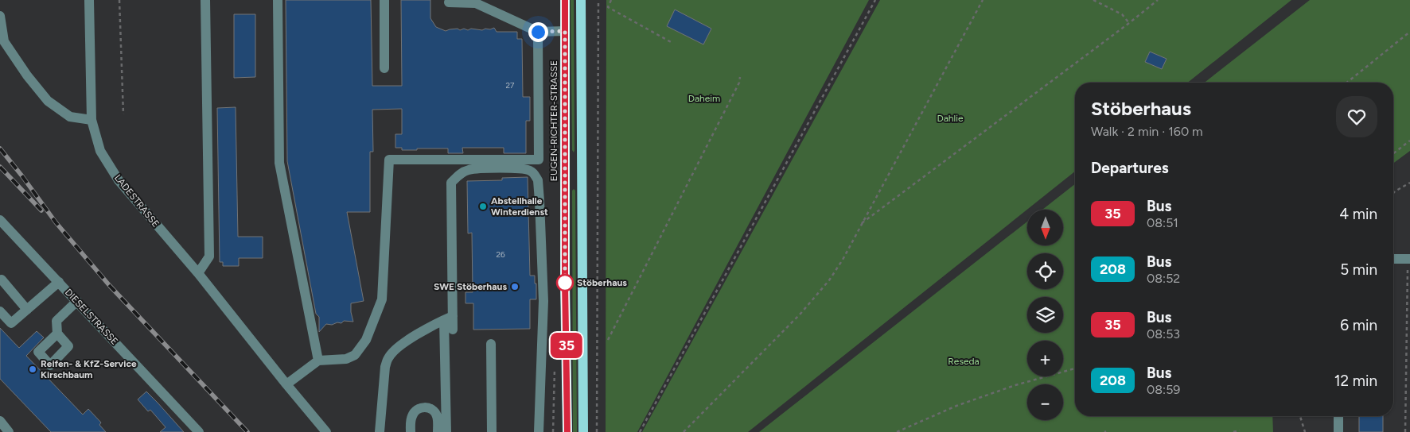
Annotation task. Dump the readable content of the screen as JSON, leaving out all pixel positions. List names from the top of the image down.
{
  "streets": {
    "main road": ["EUGEN-RICHTER-STRASSE"],
    "street": ["LADESTRASSE", "DIESELSTRASSE"]
  },
  "parks": ["Daheim", "Dahlie", "Reseda"],
  "places": [
    "Abstellhalle Winterdienst",
    "Stöberhaus",
    "SWE Stöberhaus",
    "Reifen- & KfZ-Service Kirschbaum"
  ],
  "lines": ["bus line 35"],
  "house_numbers": ["27", "26"],
  "north": "bottom",
  "page": {
    "on_map": "35",
    "heading": [
      ["Stöberhaus", "Walk · 2 min · 160 m"],
      "Departures"
    ],
    "list": [
      {
        "mark": "35",
        "name": "Bus",
        "note": "08:51",
        "value": "4 min"
      },
      {
        "mark": "208",
        "name": "Bus",
        "note": "08:52",
        "value": "5 min"
      },
      {
        "mark": "35",
        "name": "Bus",
        "note": "08:53",
        "value": "6 min"
      },
      {
        "mark": "208",
        "name": "Bus",
        "note": "08:59",
        "value": "12 min"
      }
    ],
    "map_buttons": ["+", "−"]
  }
}
